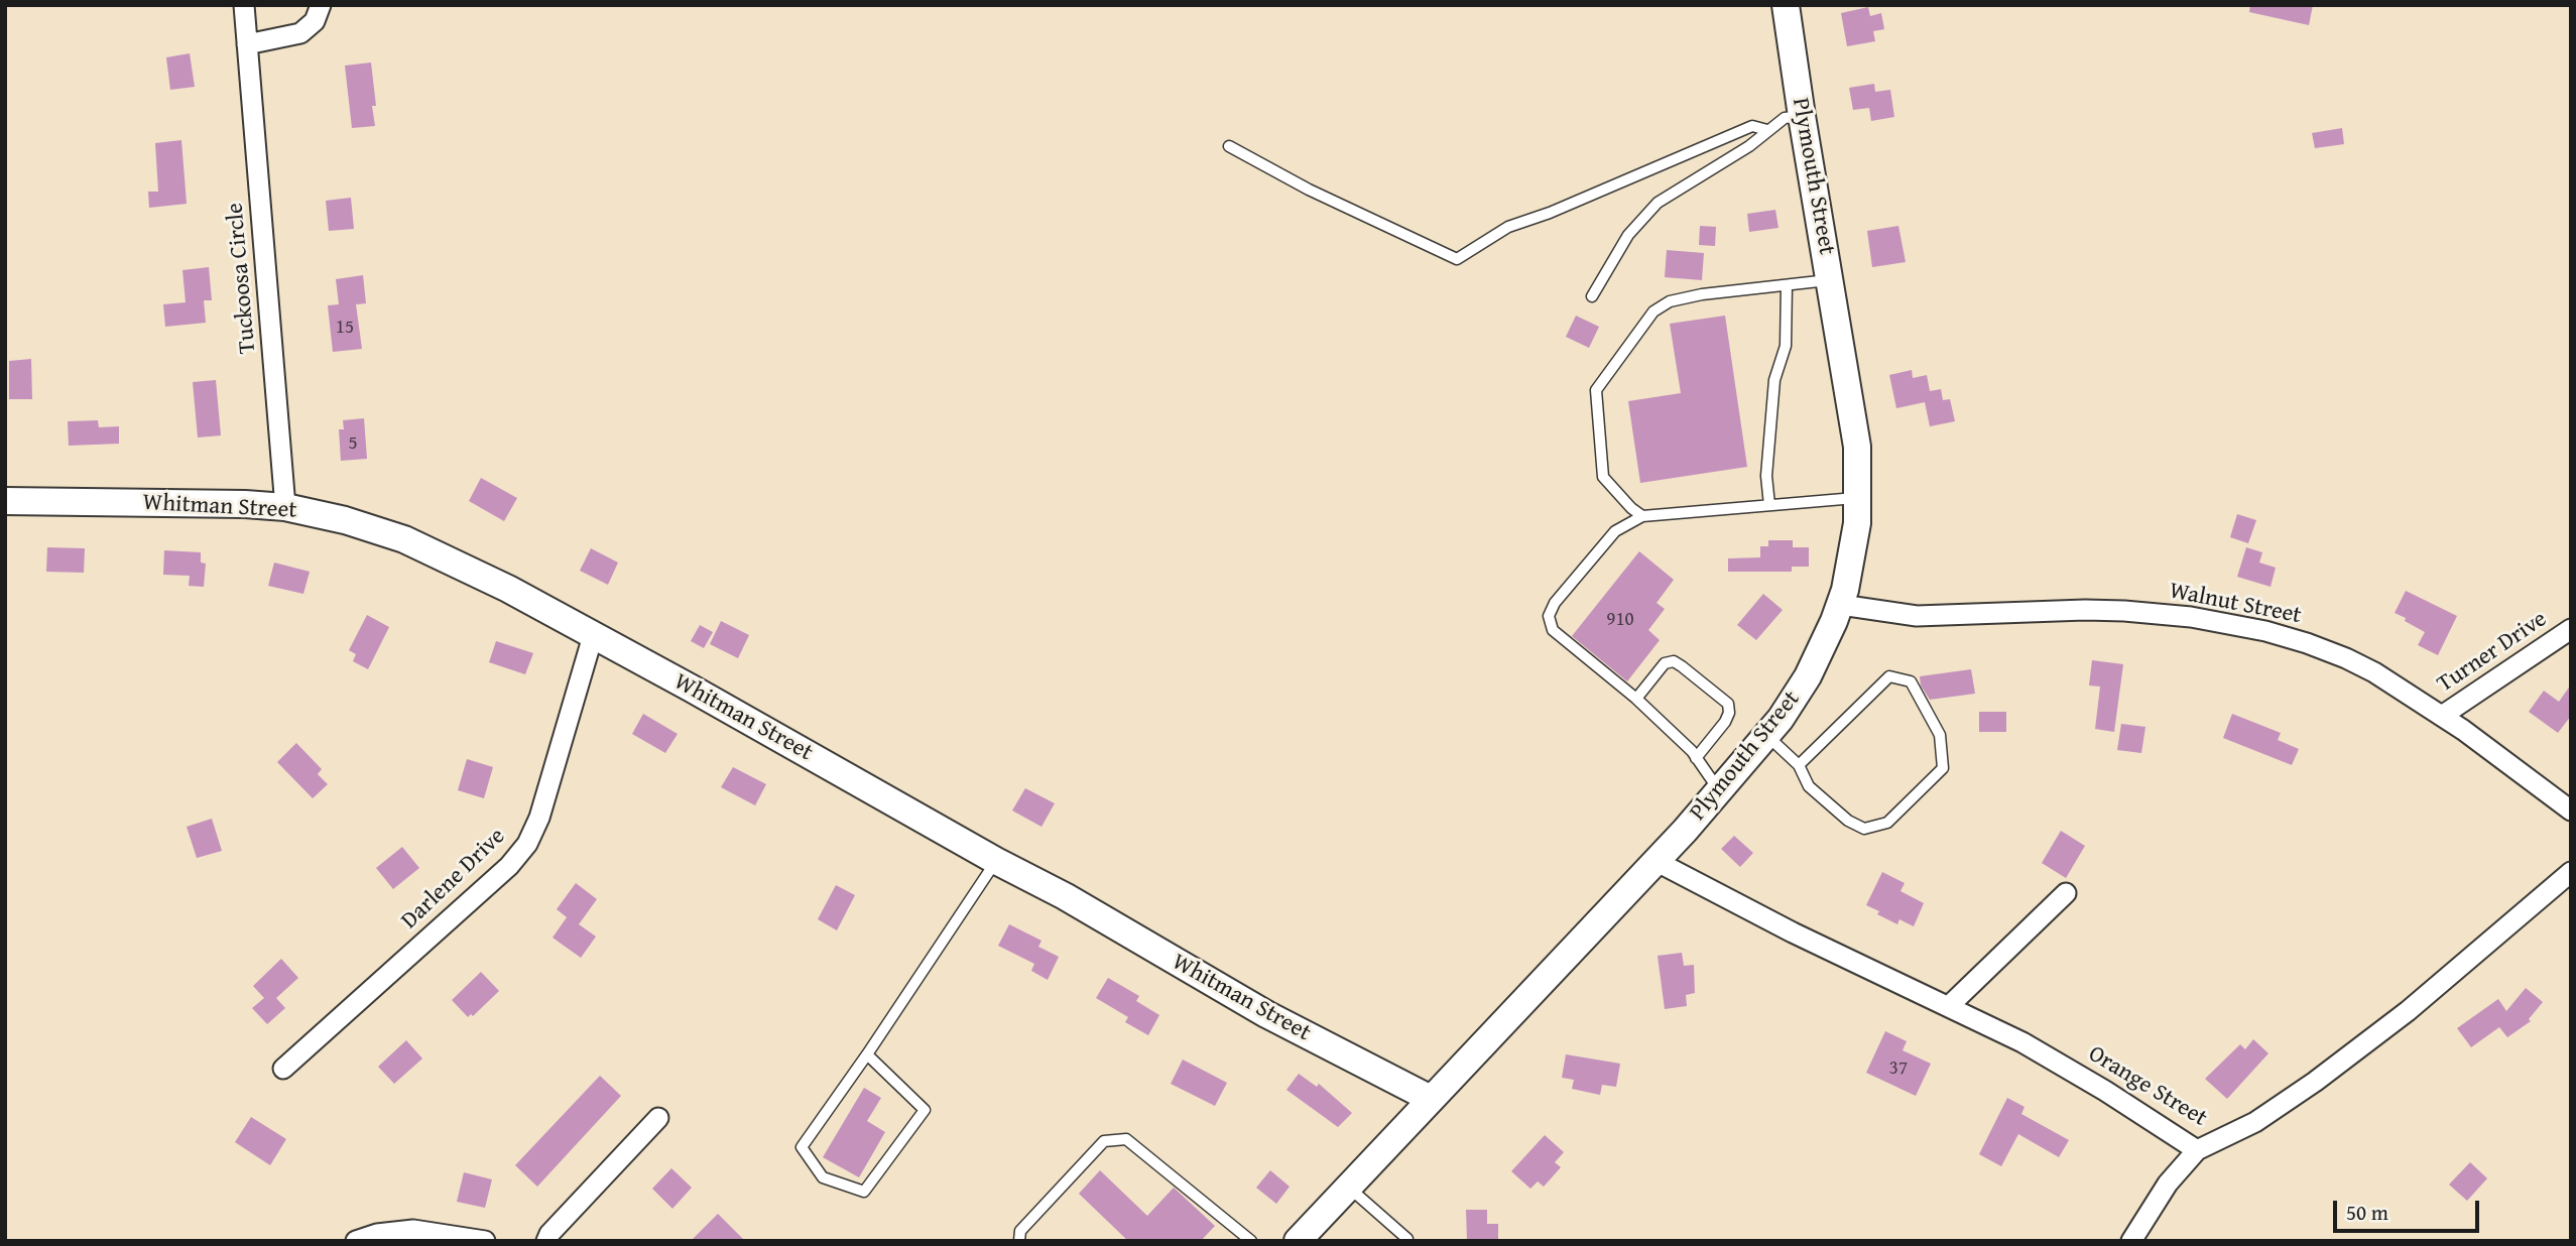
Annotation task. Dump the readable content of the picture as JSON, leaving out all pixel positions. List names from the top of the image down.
{
  "streets": {
    "street": [
      "Plymouth Street",
      "Tuckoosa Circle",
      "Whitman Street",
      "Walnut Street",
      "Turner Drive",
      "Darlene Drive",
      "Orange Street"
    ]
  },
  "crossings": [
    ["Plymouth Street", "Whitman Street"],
    ["Plymouth Street", "Walnut Street"],
    ["Plymouth Street", "Orange Street"],
    ["Tuckoosa Circle", "Whitman Street"],
    ["Whitman Street", "Darlene Drive"],
    ["Walnut Street", "Turner Drive"]
  ],
  "house_numbers": [
    "15",
    "5",
    "910",
    "37"
  ],
  "scale_bar": "50 m"
}
